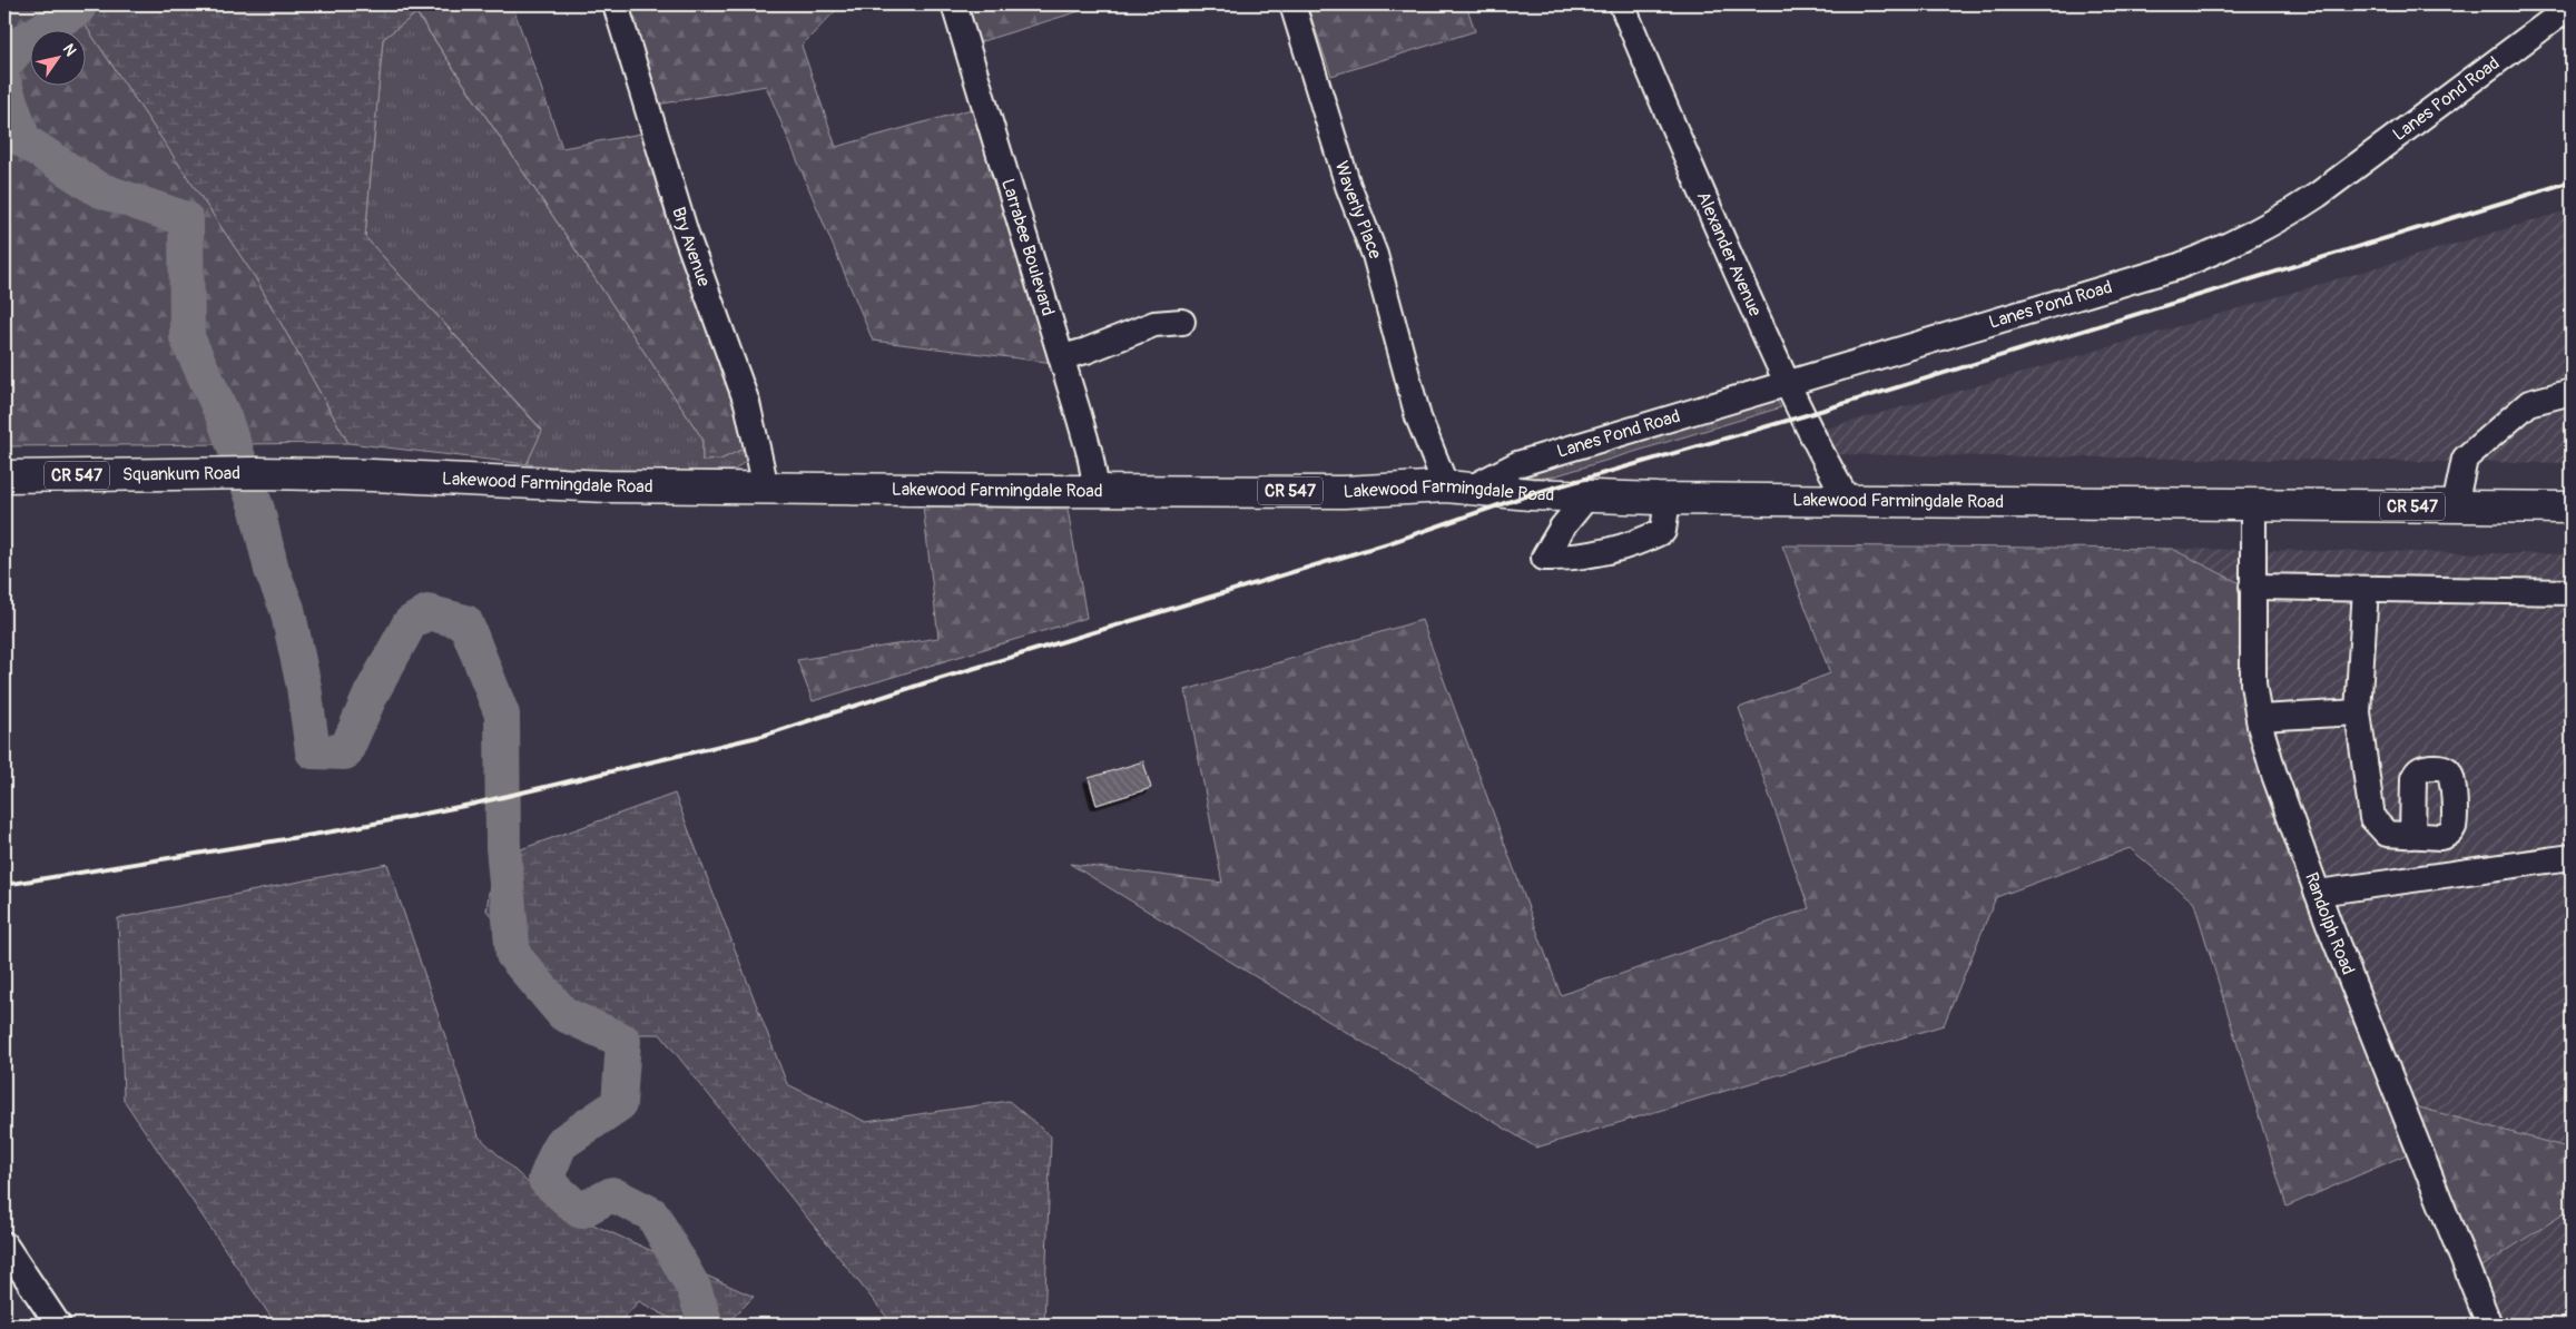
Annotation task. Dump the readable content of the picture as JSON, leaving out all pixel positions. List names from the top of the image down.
{
  "streets": {
    "main road": ["Squankum Road", "CR 547", "Lakewood Farmingdale Road"],
    "street": [
      "Lanes Pond Road",
      "Waverly Place",
      "Bry Avenue",
      "Larrabee Boulevard",
      "Alexander Avenue",
      "Randolph Road"
    ]
  },
  "crossings": [
    ["Lanes Pond Road", "Waverly Place"],
    ["Lanes Pond Road", "Alexander Avenue"],
    ["Lanes Pond Road", "Lakewood Farmingdale Road"],
    ["Waverly Place", "Lakewood Farmingdale Road"],
    ["Bry Avenue", "Lakewood Farmingdale Road"],
    ["Larrabee Boulevard", "Lakewood Farmingdale Road"],
    ["Alexander Avenue", "Lakewood Farmingdale Road"],
    ["Squankum Road", "Lakewood Farmingdale Road"],
    ["Lakewood Farmingdale Road", "Randolph Road"]
  ],
  "north": "top right"
}
